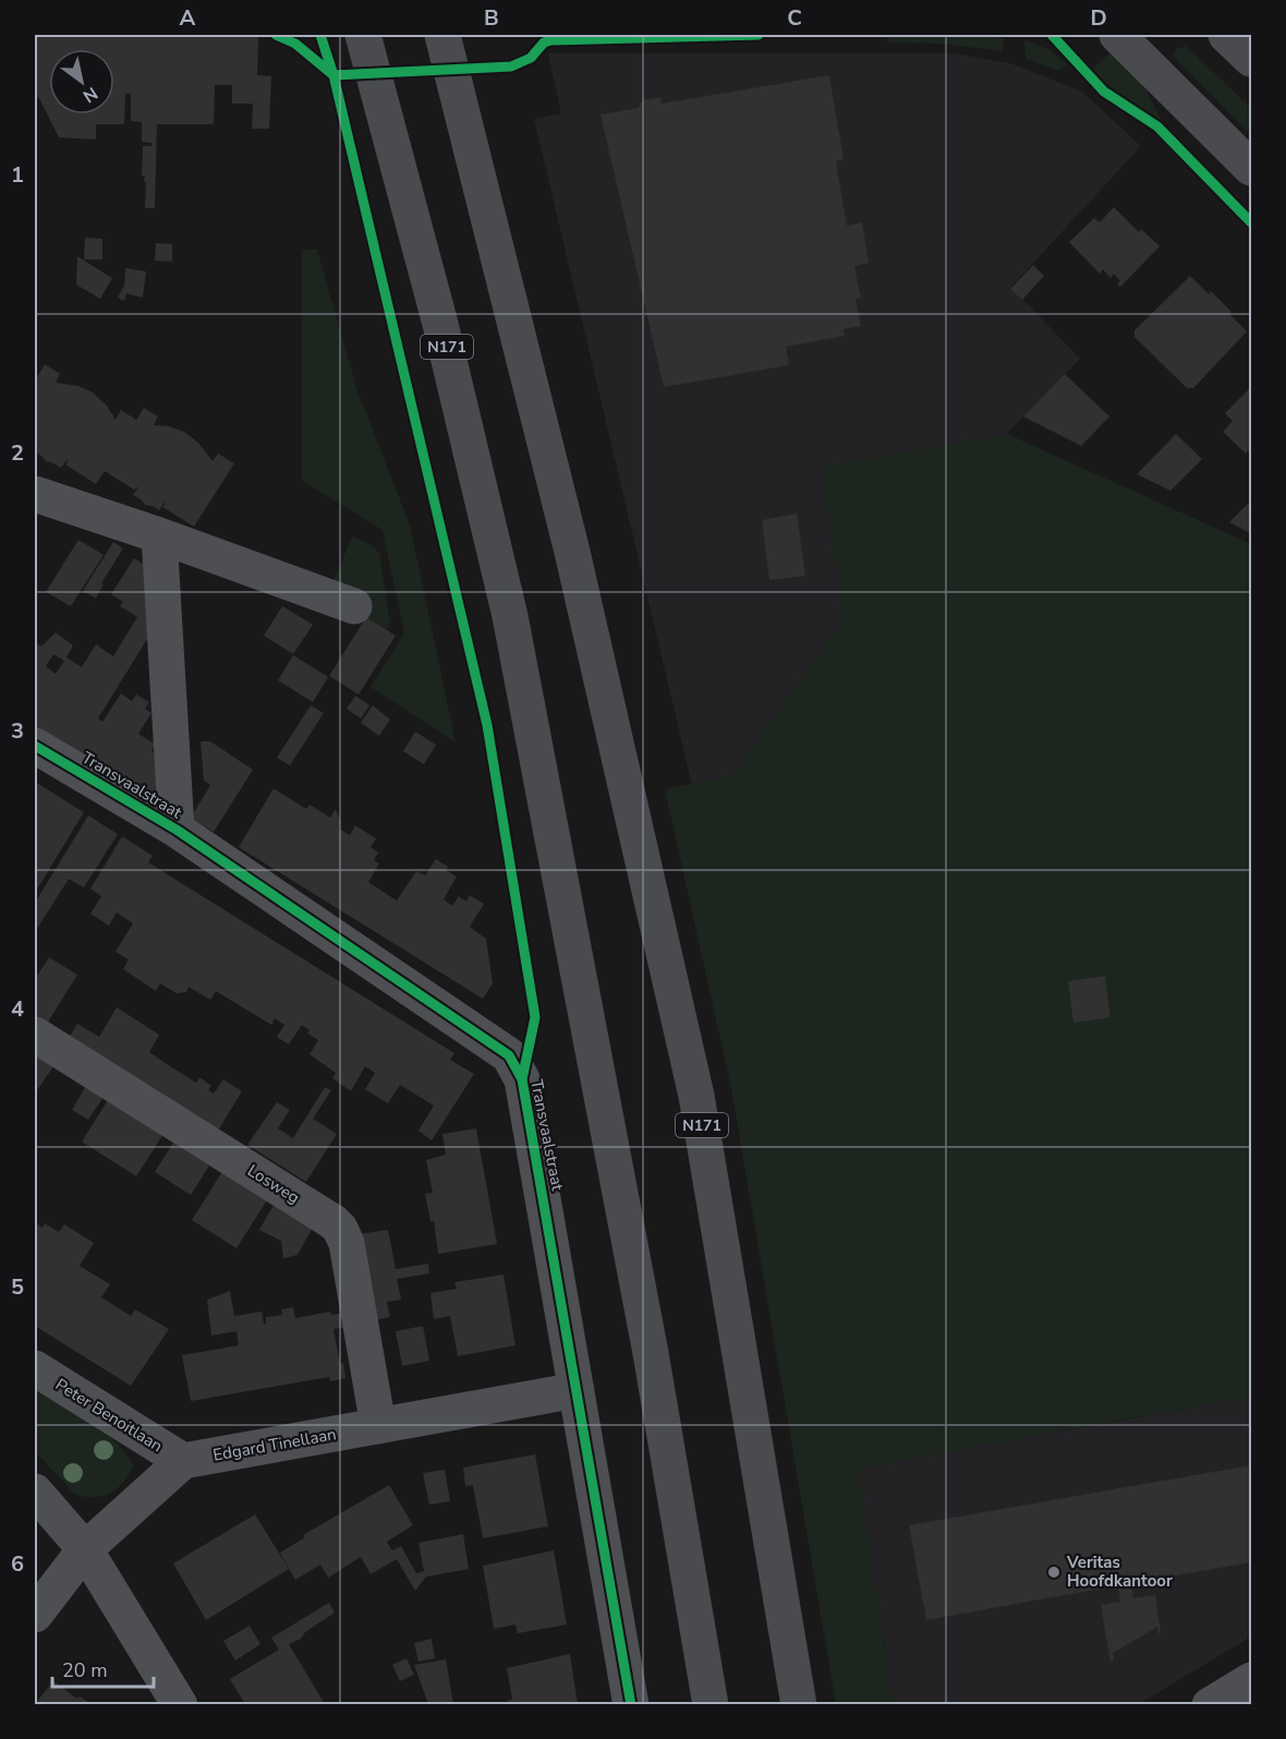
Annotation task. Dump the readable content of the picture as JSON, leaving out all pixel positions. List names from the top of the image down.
{
  "streets": {
    "main road": ["N171"],
    "street": [
      "Transvaalstraat",
      "Losweg",
      "Peter Benoitlaan",
      "Edgard Tinellaan"
    ]
  },
  "crossings": [
    ["Transvaalstraat", "Edgard Tinellaan"],
    ["Losweg", "Edgard Tinellaan"],
    ["Peter Benoitlaan", "Edgard Tinellaan"]
  ],
  "places": ["Veritas Hoofdkantoor"],
  "scale_bar": "20 m",
  "north": "bottom right",
  "grid": {
    "columns": [
      "A",
      "B",
      "C",
      "D"
    ],
    "rows": [
      "1",
      "2",
      "3",
      "4",
      "5",
      "6"
    ]
  }
}
